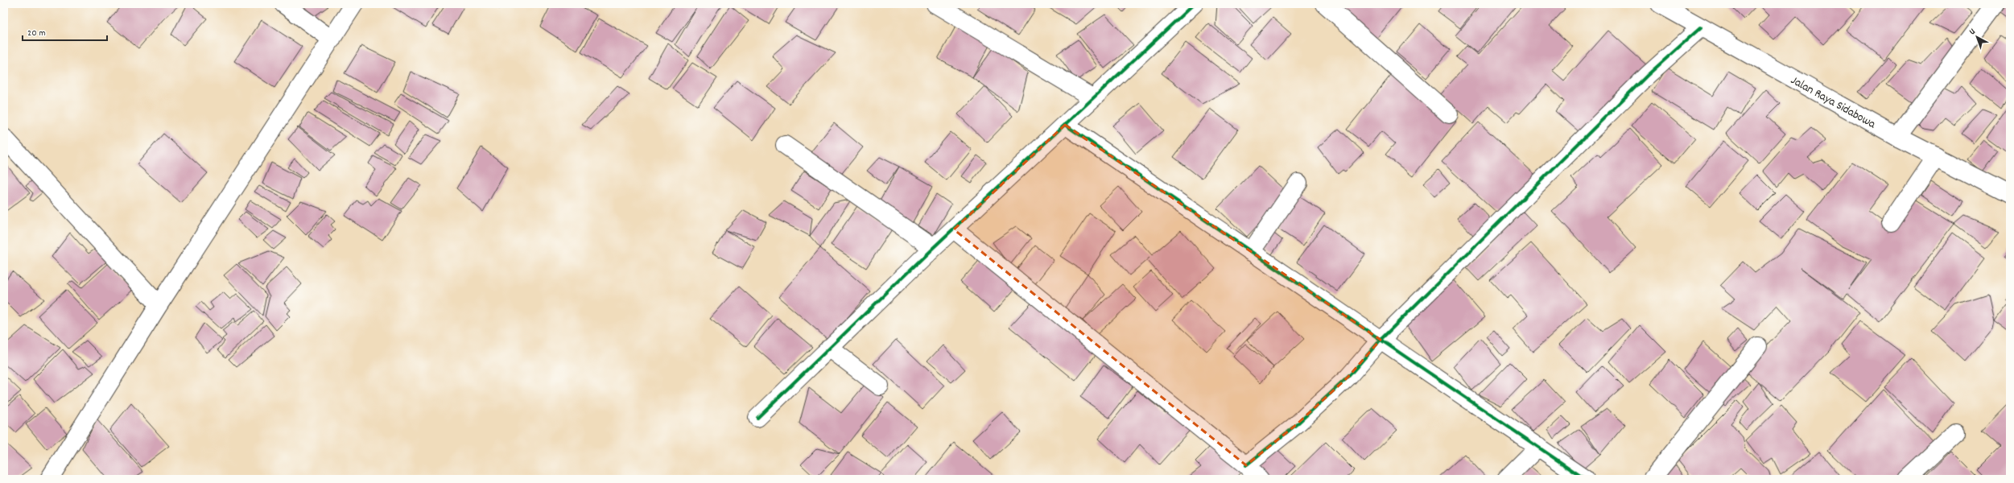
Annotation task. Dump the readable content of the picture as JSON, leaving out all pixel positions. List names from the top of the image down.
{
  "streets": {
    "main road": ["Jalan Raya Sidabowa"]
  },
  "scale_bar": "20 m",
  "north": "top left"
}
